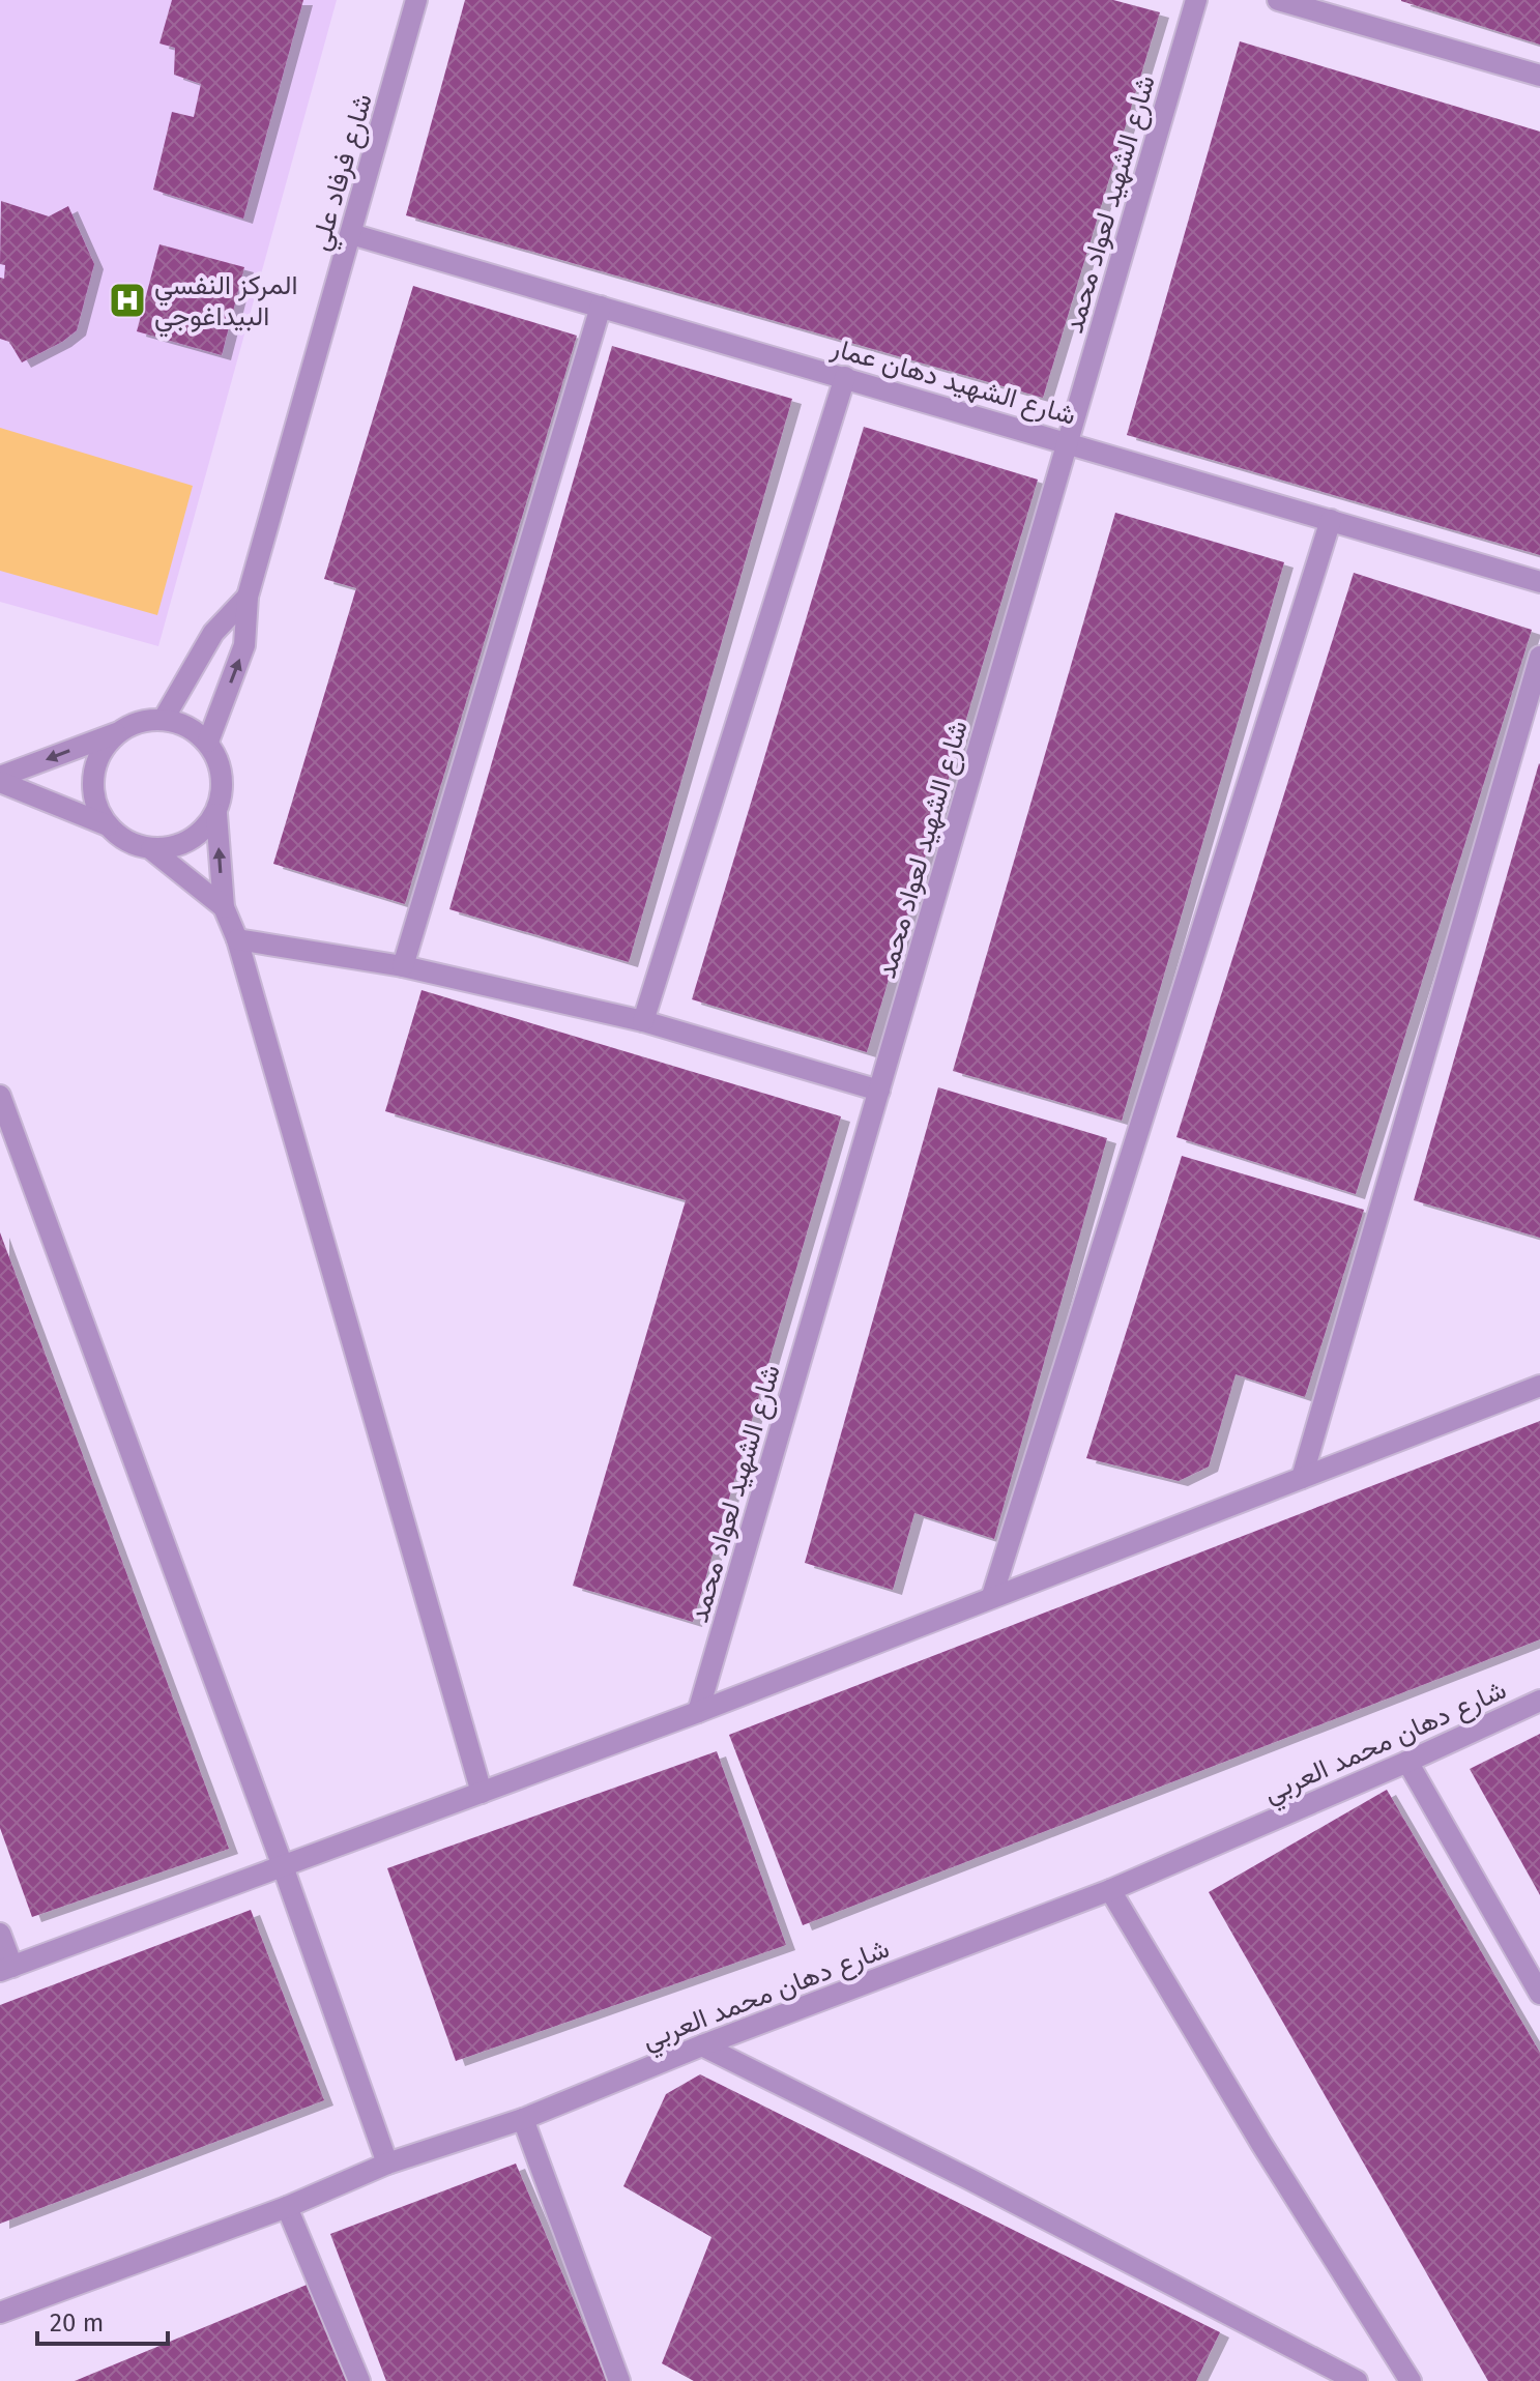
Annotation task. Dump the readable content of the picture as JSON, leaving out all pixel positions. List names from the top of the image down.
{
  "streets": {
    "street": [
      "شارع فرفاد علي",
      "شارع الشهيد لعواد محمد",
      "شارع الشهيد دهان عمار",
      "شارع دهان محمد العربي"
    ]
  },
  "crossings": [
    ["شارع فرفاد علي", "شارع الشهيد دهان عمار"],
    ["شارع الشهيد لعواد محمد", "شارع الشهيد دهان عمار"]
  ],
  "places": {
    "hospital": ["المركز النفسي البيداغوجي"]
  },
  "scale_bar": "20 m"
}
